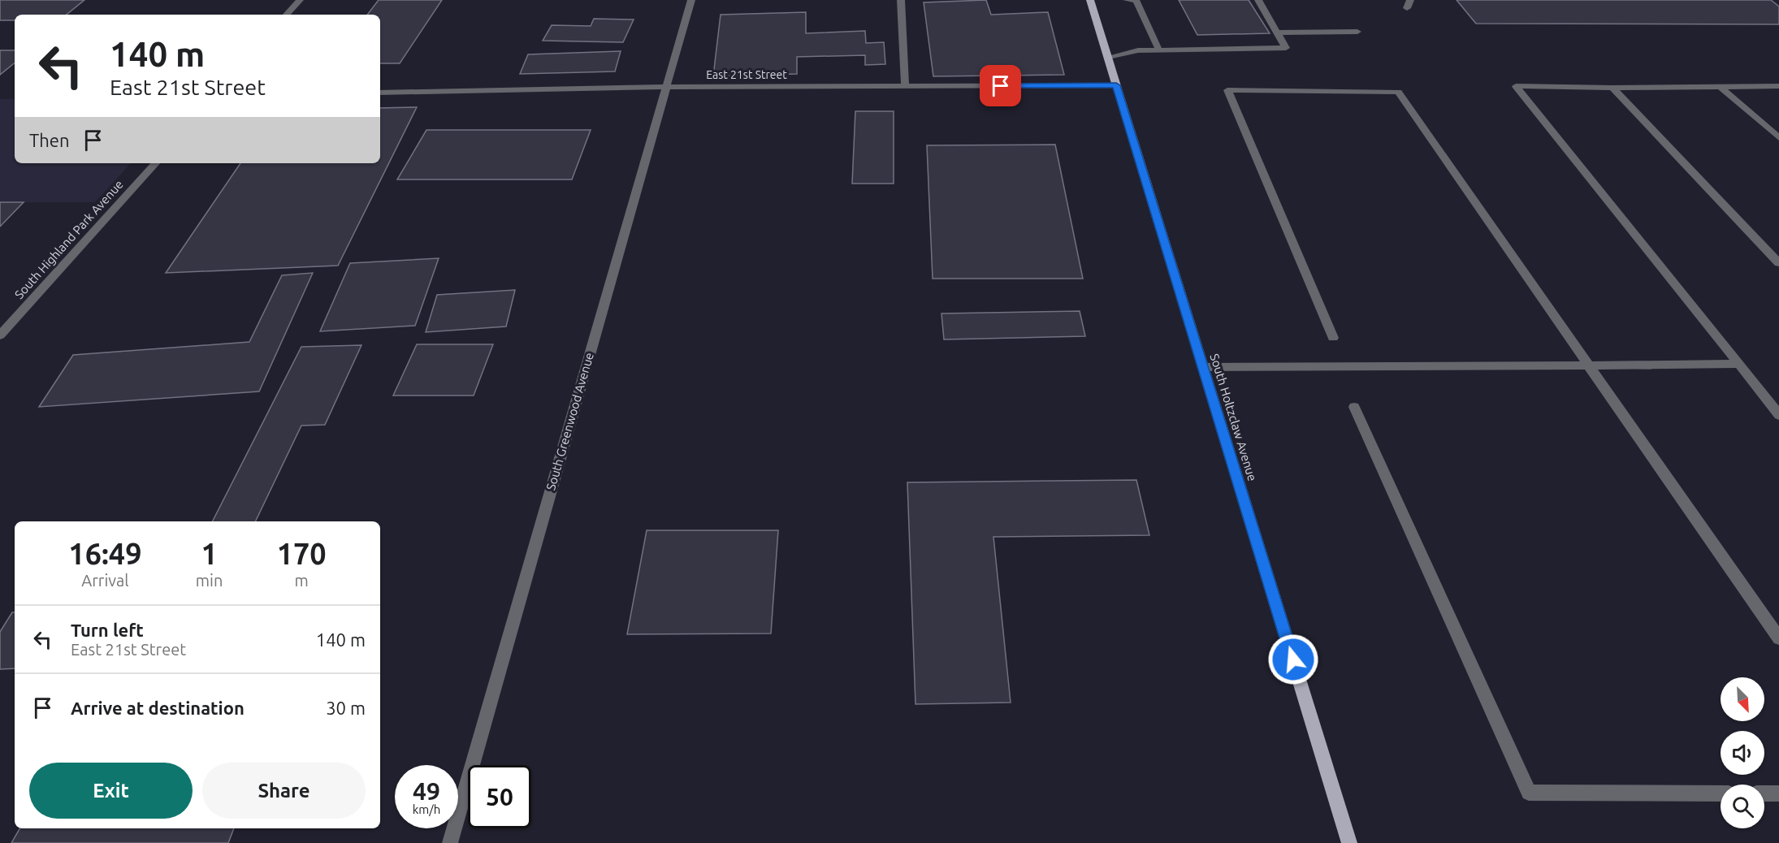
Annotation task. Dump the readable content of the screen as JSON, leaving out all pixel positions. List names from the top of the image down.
{
  "streets": {
    "main road": ["South Holtzclaw Avenue"],
    "street": ["East 21st Street", "South Highland Park Avenue", "South Greenwood Avenue"]
  },
  "crossings": [
    ["East 21st Street", "South Holtzclaw Avenue"],
    ["East 21st Street", "South Greenwood Avenue"]
  ],
  "north": "bottom right",
  "page": {
    "turn": ["140 m", "East 21st Street"],
    "then": "Then",
    "eta": [
      "16:49",
      "Arrival",
      "1",
      "min",
      "170",
      "m"
    ],
    "list": [
      {
        "name": "Turn left",
        "note": "East 21st Street",
        "value": "140 m"
      },
      {
        "name": "Arrive at destination",
        "value": "30 m"
      }
    ],
    "buttons": ["Exit", "Share"],
    "speed": "49 km/h",
    "limit": "50"
  }
}
